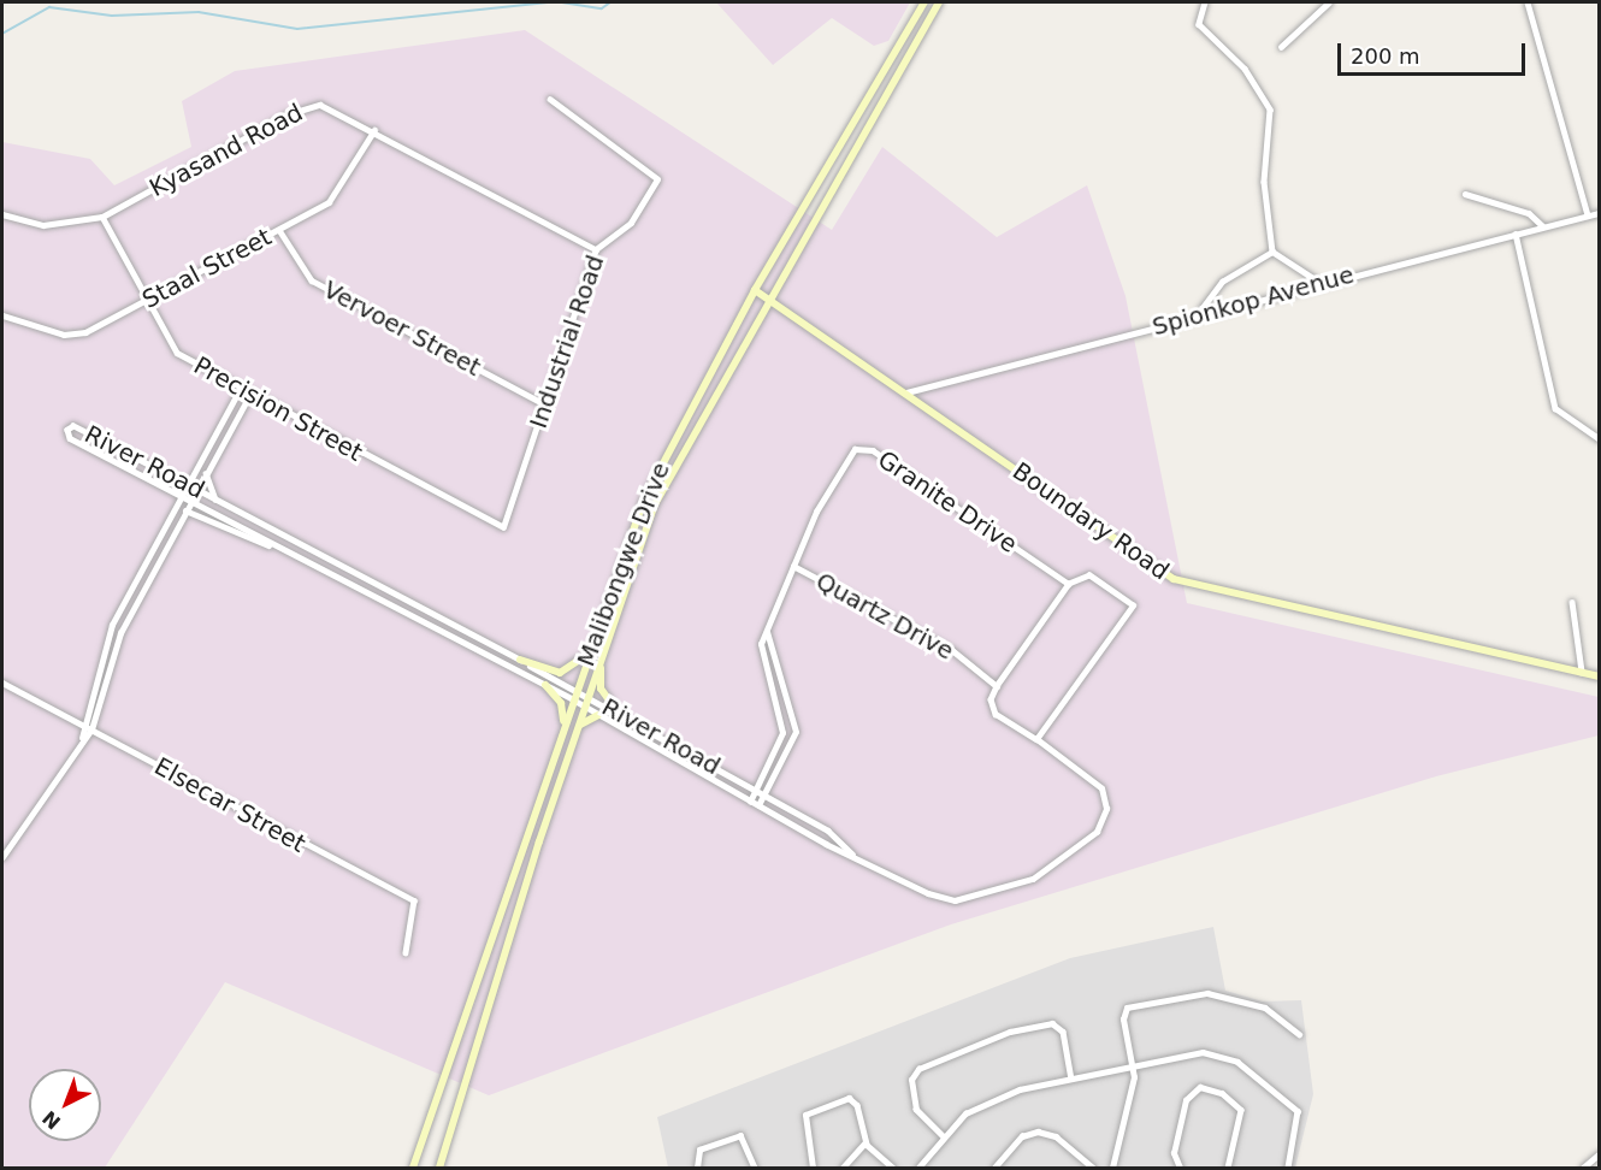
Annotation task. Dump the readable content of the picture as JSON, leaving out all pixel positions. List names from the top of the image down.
{
  "streets": {
    "main road": ["Boundary Road", "Malibongwe Drive"],
    "street": [
      "Kyasand Road",
      "Staal Street",
      "Spionkop Avenue",
      "Vervoer Street",
      "Industrial Road",
      "Precision Street",
      "River Road",
      "Granite Drive",
      "Quartz Drive",
      "Elsecar Street"
    ]
  },
  "crossings": [
    ["Kyasand Road", "Staal Street"],
    ["Kyasand Road", "Industrial Road"],
    ["Kyasand Road", "Precision Street"],
    ["Staal Street", "Vervoer Street"],
    ["Staal Street", "Precision Street"],
    ["Spionkop Avenue", "Boundary Road"],
    ["Vervoer Street", "Industrial Road"],
    ["Industrial Road", "Precision Street"],
    ["River Road", "Granite Drive"],
    ["River Road", "Malibongwe Drive"],
    ["Granite Drive", "Quartz Drive"],
    ["Boundary Road", "Malibongwe Drive"]
  ],
  "scale_bar": "200 m",
  "north": "bottom left"
}
